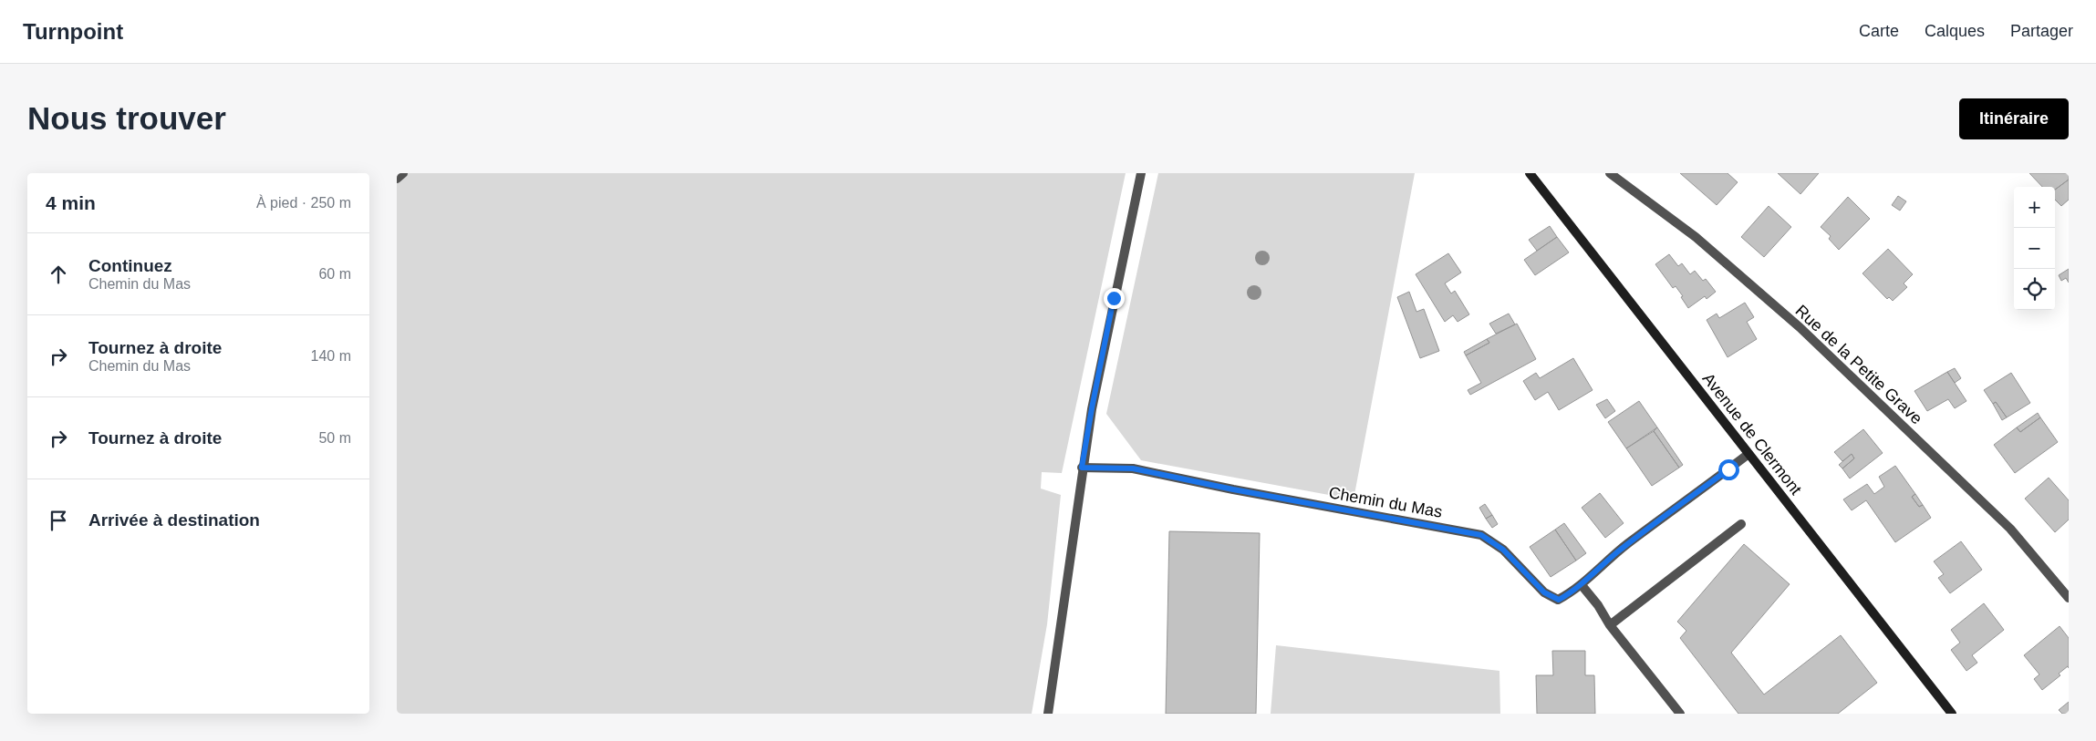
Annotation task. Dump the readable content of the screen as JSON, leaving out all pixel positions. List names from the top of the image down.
{
  "streets": {
    "main road": ["Avenue de Clermont"],
    "street": ["Rue de la Petite Grave", "Chemin du Mas"]
  },
  "crossings": [
    ["Avenue de Clermont", "Chemin du Mas"]
  ],
  "page": {
    "header": "Turnpoint",
    "nav": ["Carte", "Calques", "Partager"],
    "buttons": "Itinéraire",
    "title": "Nous trouver",
    "heading": ["4 min", "À pied · 250 m"],
    "map_buttons": ["+", "−"],
    "list": [
      ["Continuez", "Chemin du Mas", "60 m"],
      ["Tournez à droite", "Chemin du Mas", "140 m"],
      ["Tournez à droite", "50 m"],
      "Arrivée à destination"
    ]
  }
}
